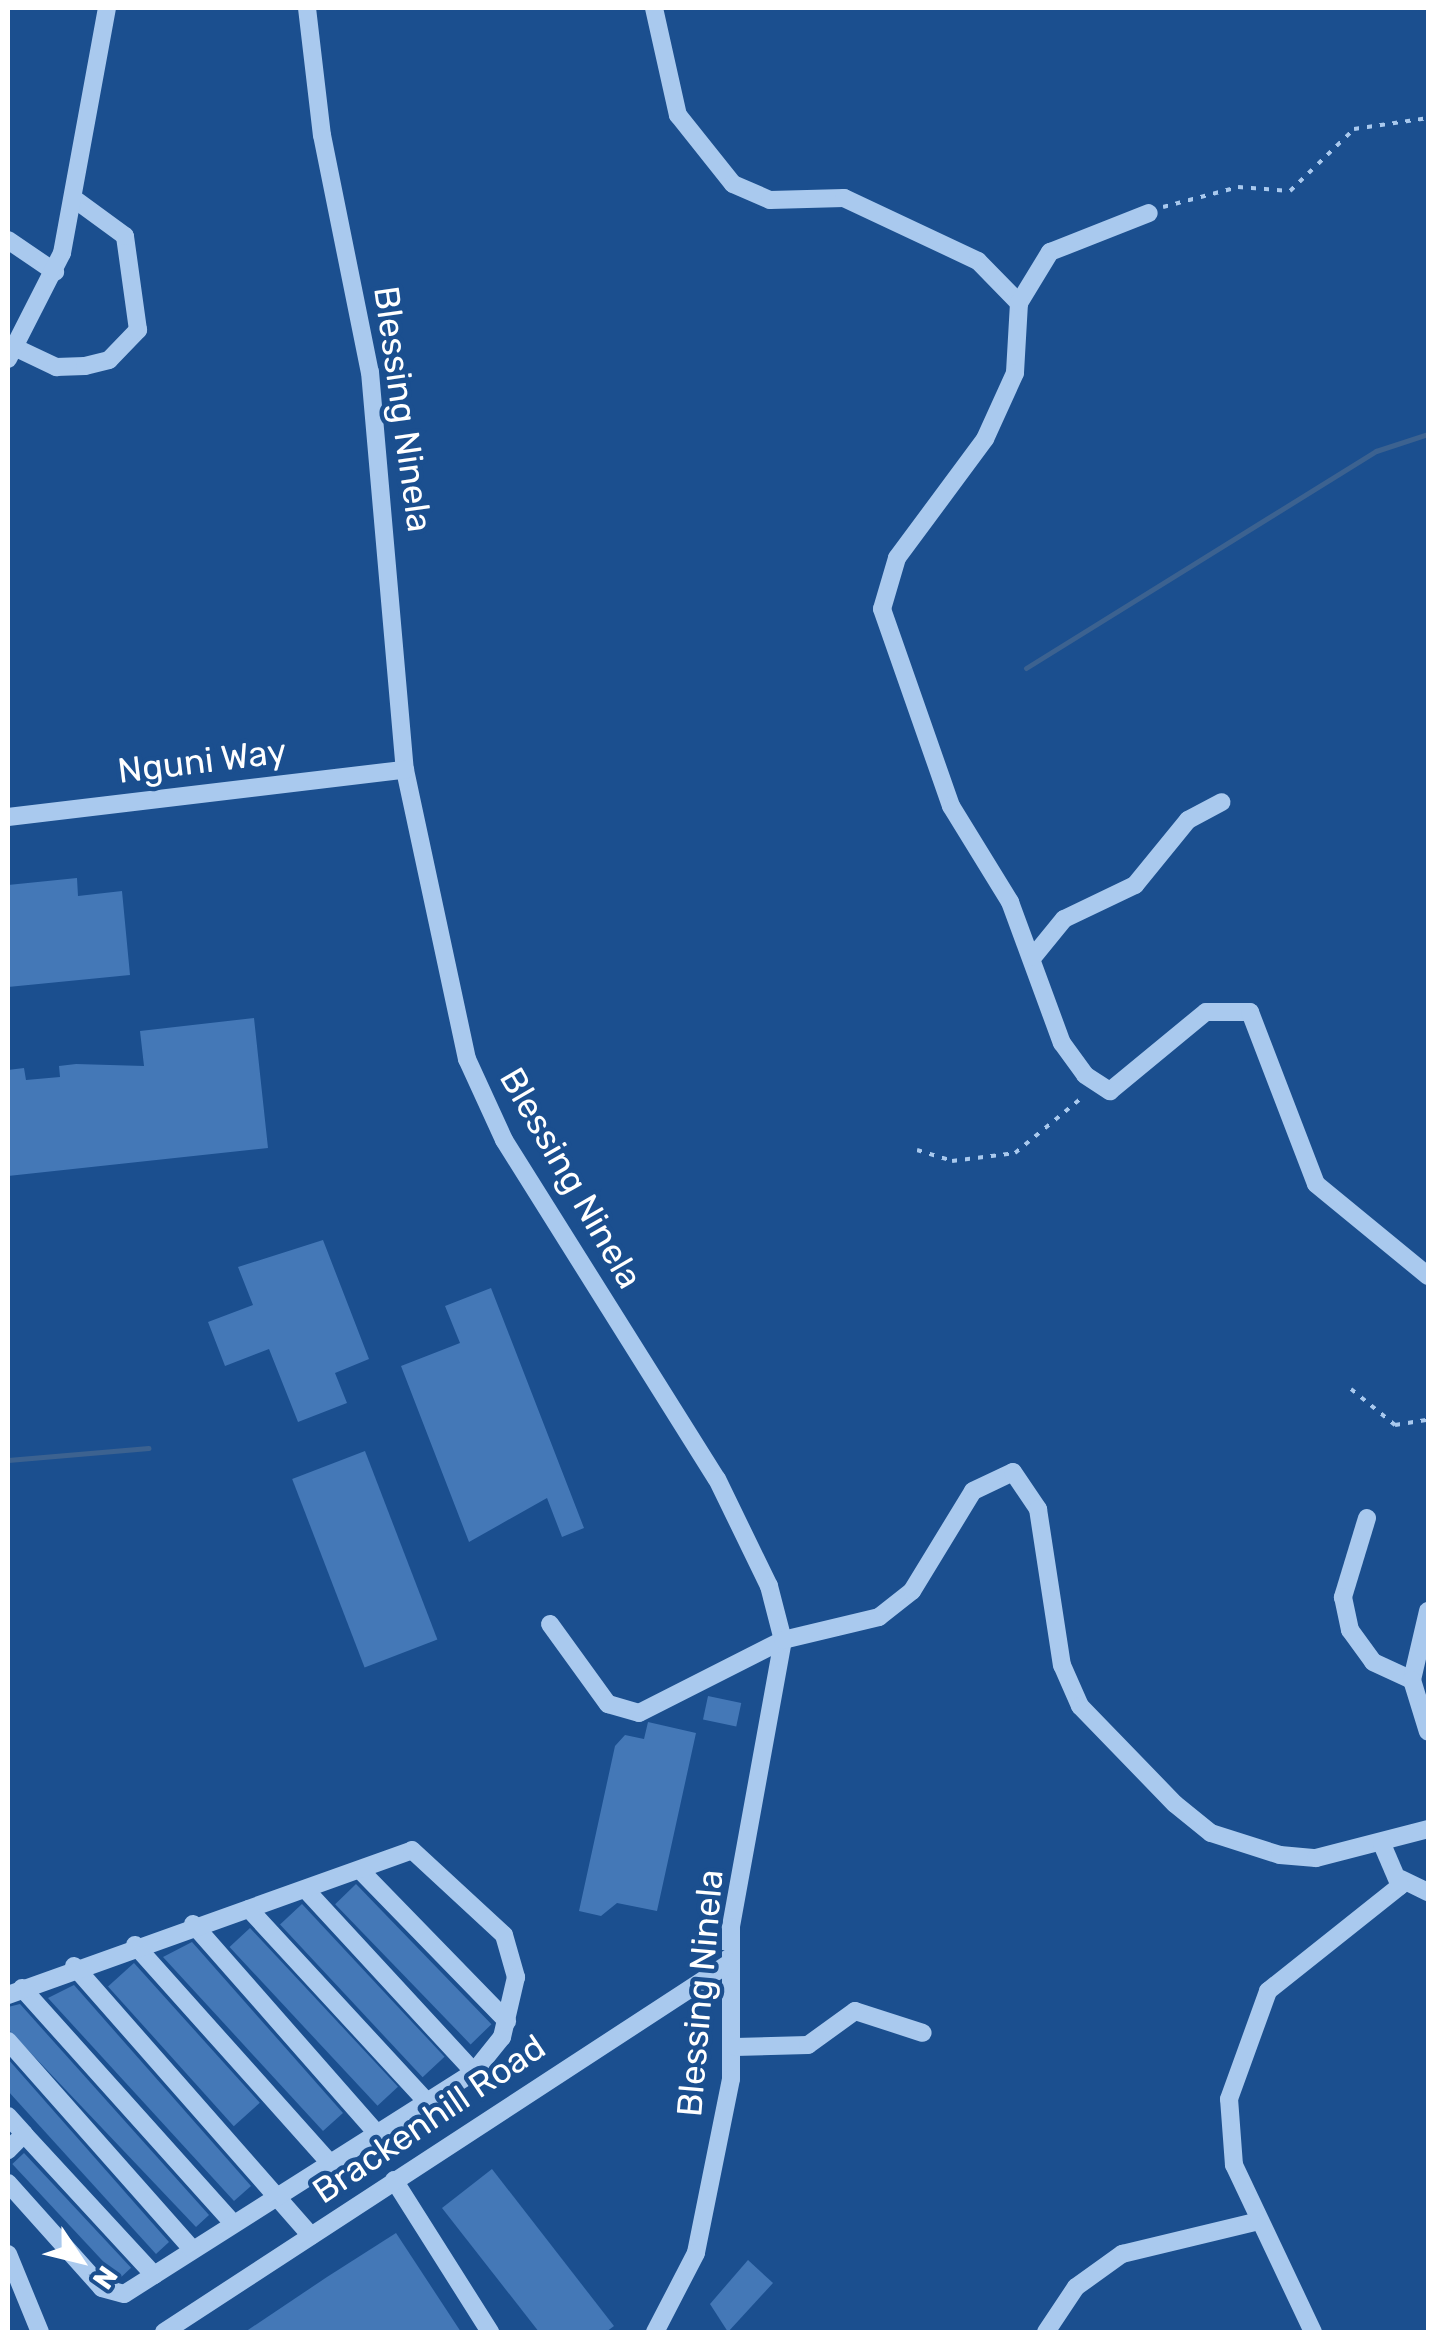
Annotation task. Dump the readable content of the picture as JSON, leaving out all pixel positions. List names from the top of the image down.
{
  "streets": {
    "street": ["Blessing Ninela", "Nguni Way", "Brackenhill Road"]
  },
  "crossings": [
    ["Blessing Ninela", "Nguni Way"],
    ["Blessing Ninela", "Brackenhill Road"]
  ],
  "north": "bottom right"
}
